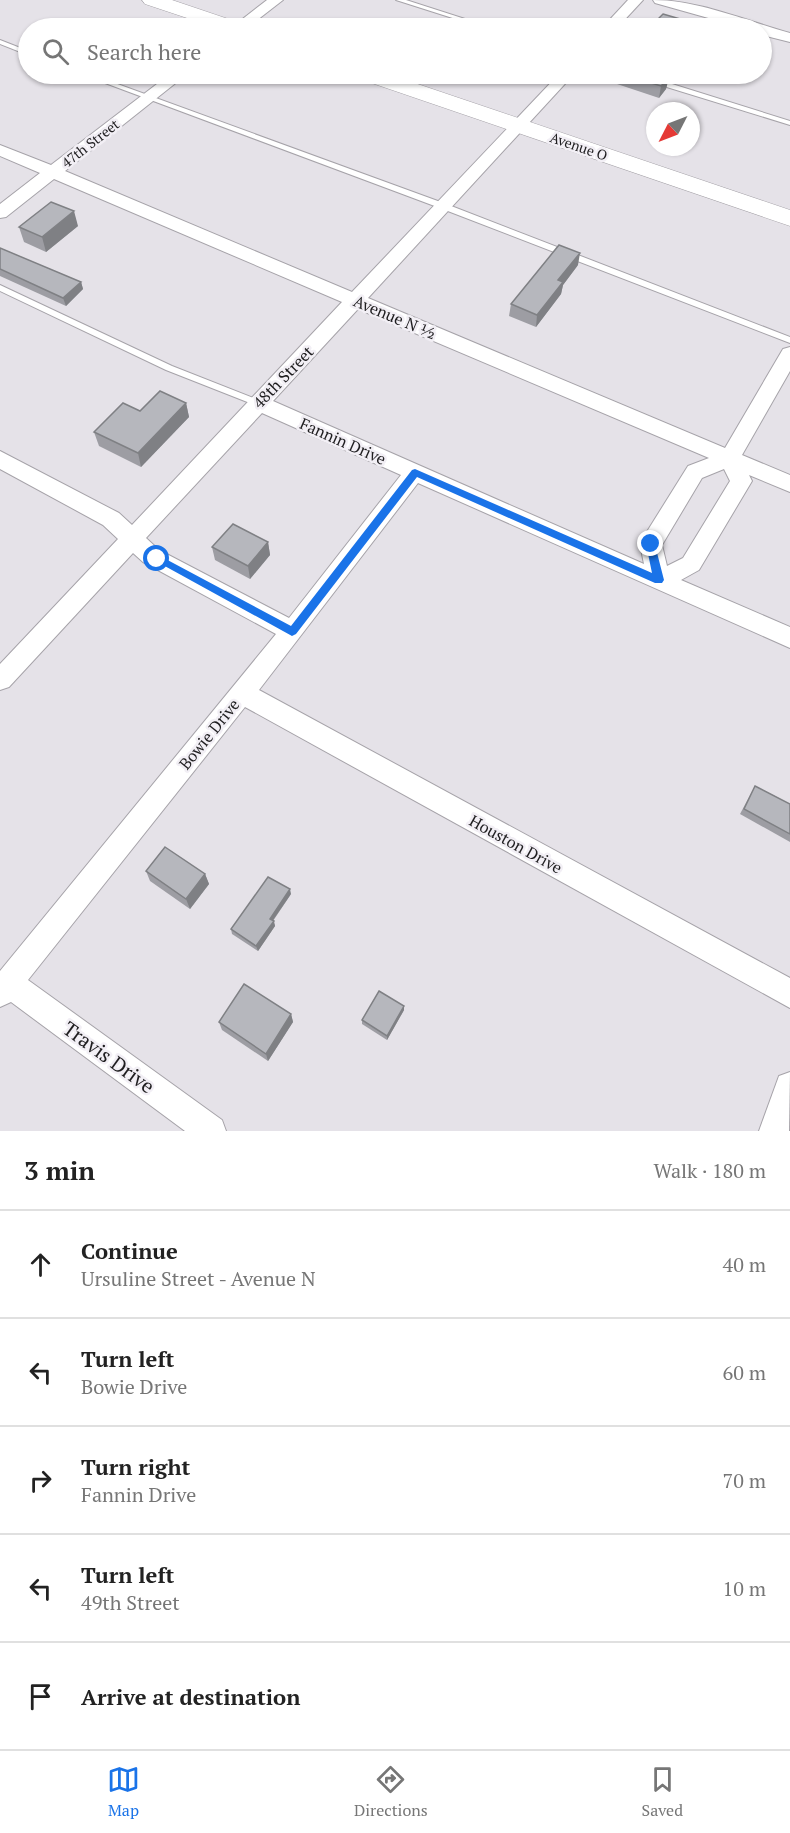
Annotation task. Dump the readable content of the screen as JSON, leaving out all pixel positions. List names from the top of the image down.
{
  "streets": {
    "main road": ["Avenue O"],
    "street": [
      "47th Street",
      "Avenue N ½",
      "48th Street",
      "Fannin Drive",
      "Bowie Drive",
      "Houston Drive",
      "Travis Drive"
    ]
  },
  "crossings": [
    ["47th Street", "Avenue N ½"],
    ["Avenue O", "48th Street"],
    ["Avenue N ½", "48th Street"],
    ["48th Street", "Fannin Drive"],
    ["Fannin Drive", "Bowie Drive"],
    ["Bowie Drive", "Houston Drive"],
    ["Bowie Drive", "Travis Drive"]
  ],
  "north": "bottom left",
  "page": {
    "search": "Search here",
    "heading": ["3 min", "Walk · 180 m"],
    "list": [
      ["Continue", "Ursuline Street - Avenue N", "40 m"],
      ["Turn left", "Bowie Drive", "60 m"],
      ["Turn right", "Fannin Drive", "70 m"],
      ["Turn left", "49th Street", "10 m"],
      "Arrive at destination"
    ],
    "nav": ["Map", "Directions", "Saved"]
  }
}
